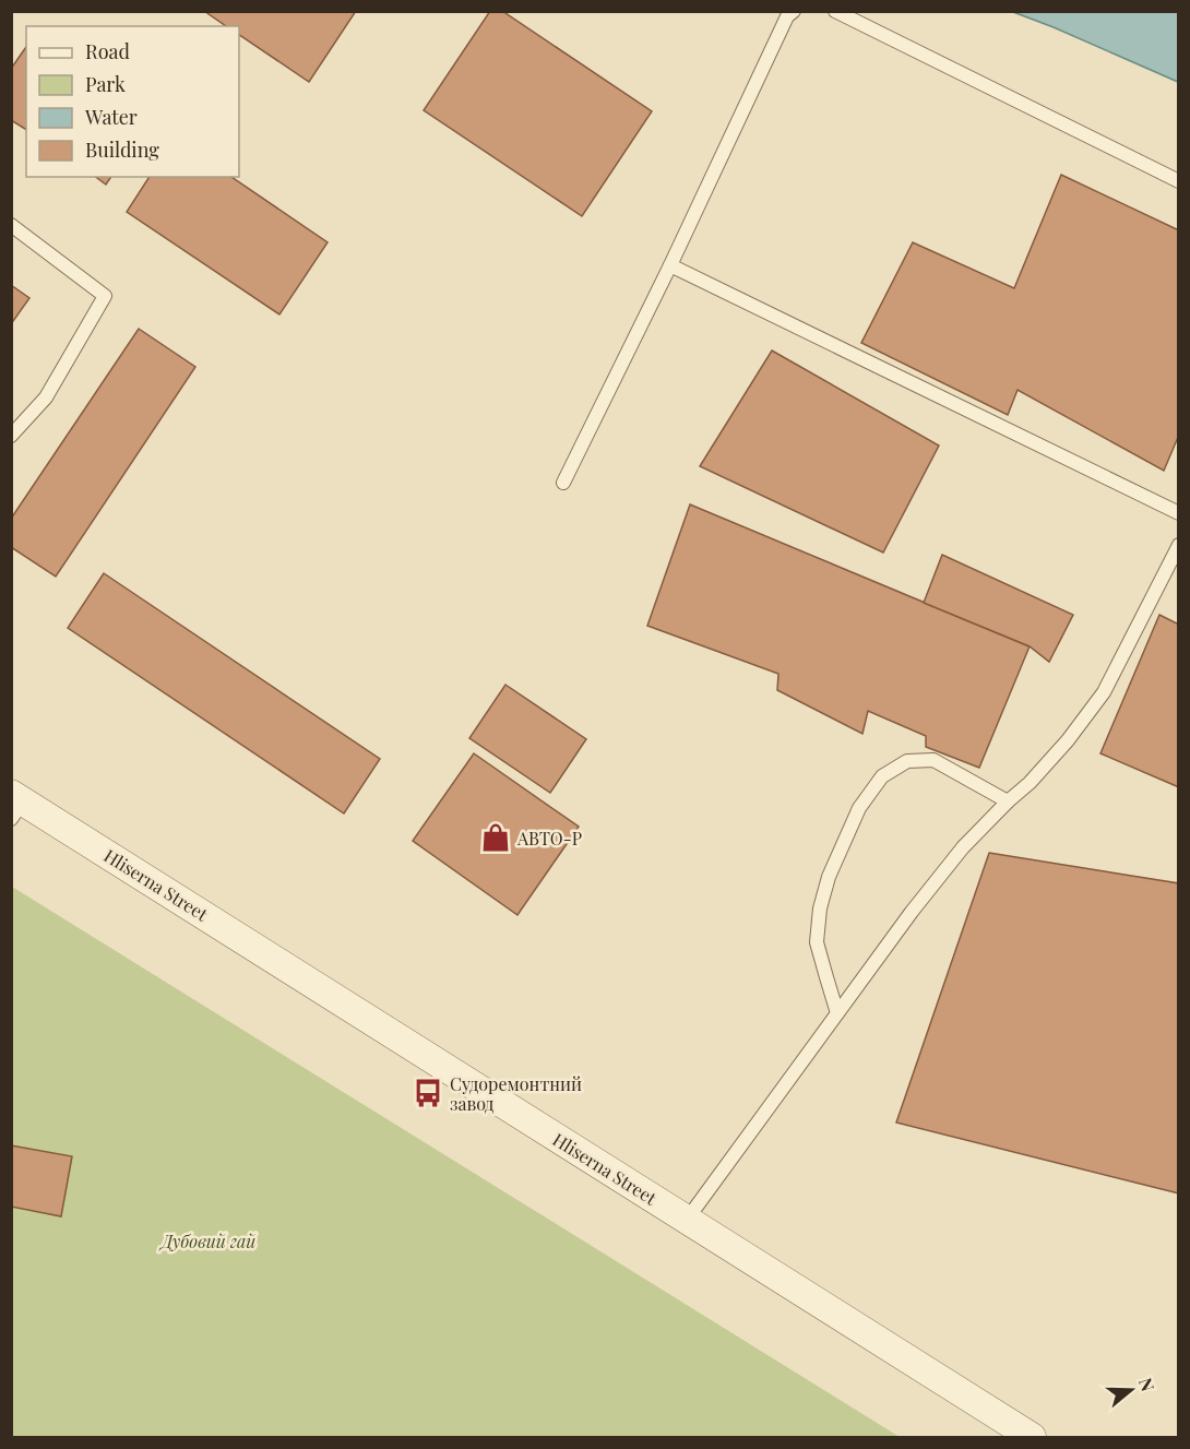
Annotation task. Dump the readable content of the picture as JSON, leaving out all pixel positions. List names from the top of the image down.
{
  "streets": {
    "street": ["Hliserna Street"]
  },
  "parks": ["Дубовий гай"],
  "places": {
    "shop": ["АВТО-Р"],
    "bus stop": ["Судоремонтний завод"]
  },
  "legend": [
    "Road",
    "Park",
    "Water",
    "Building"
  ],
  "north": "right"
}
